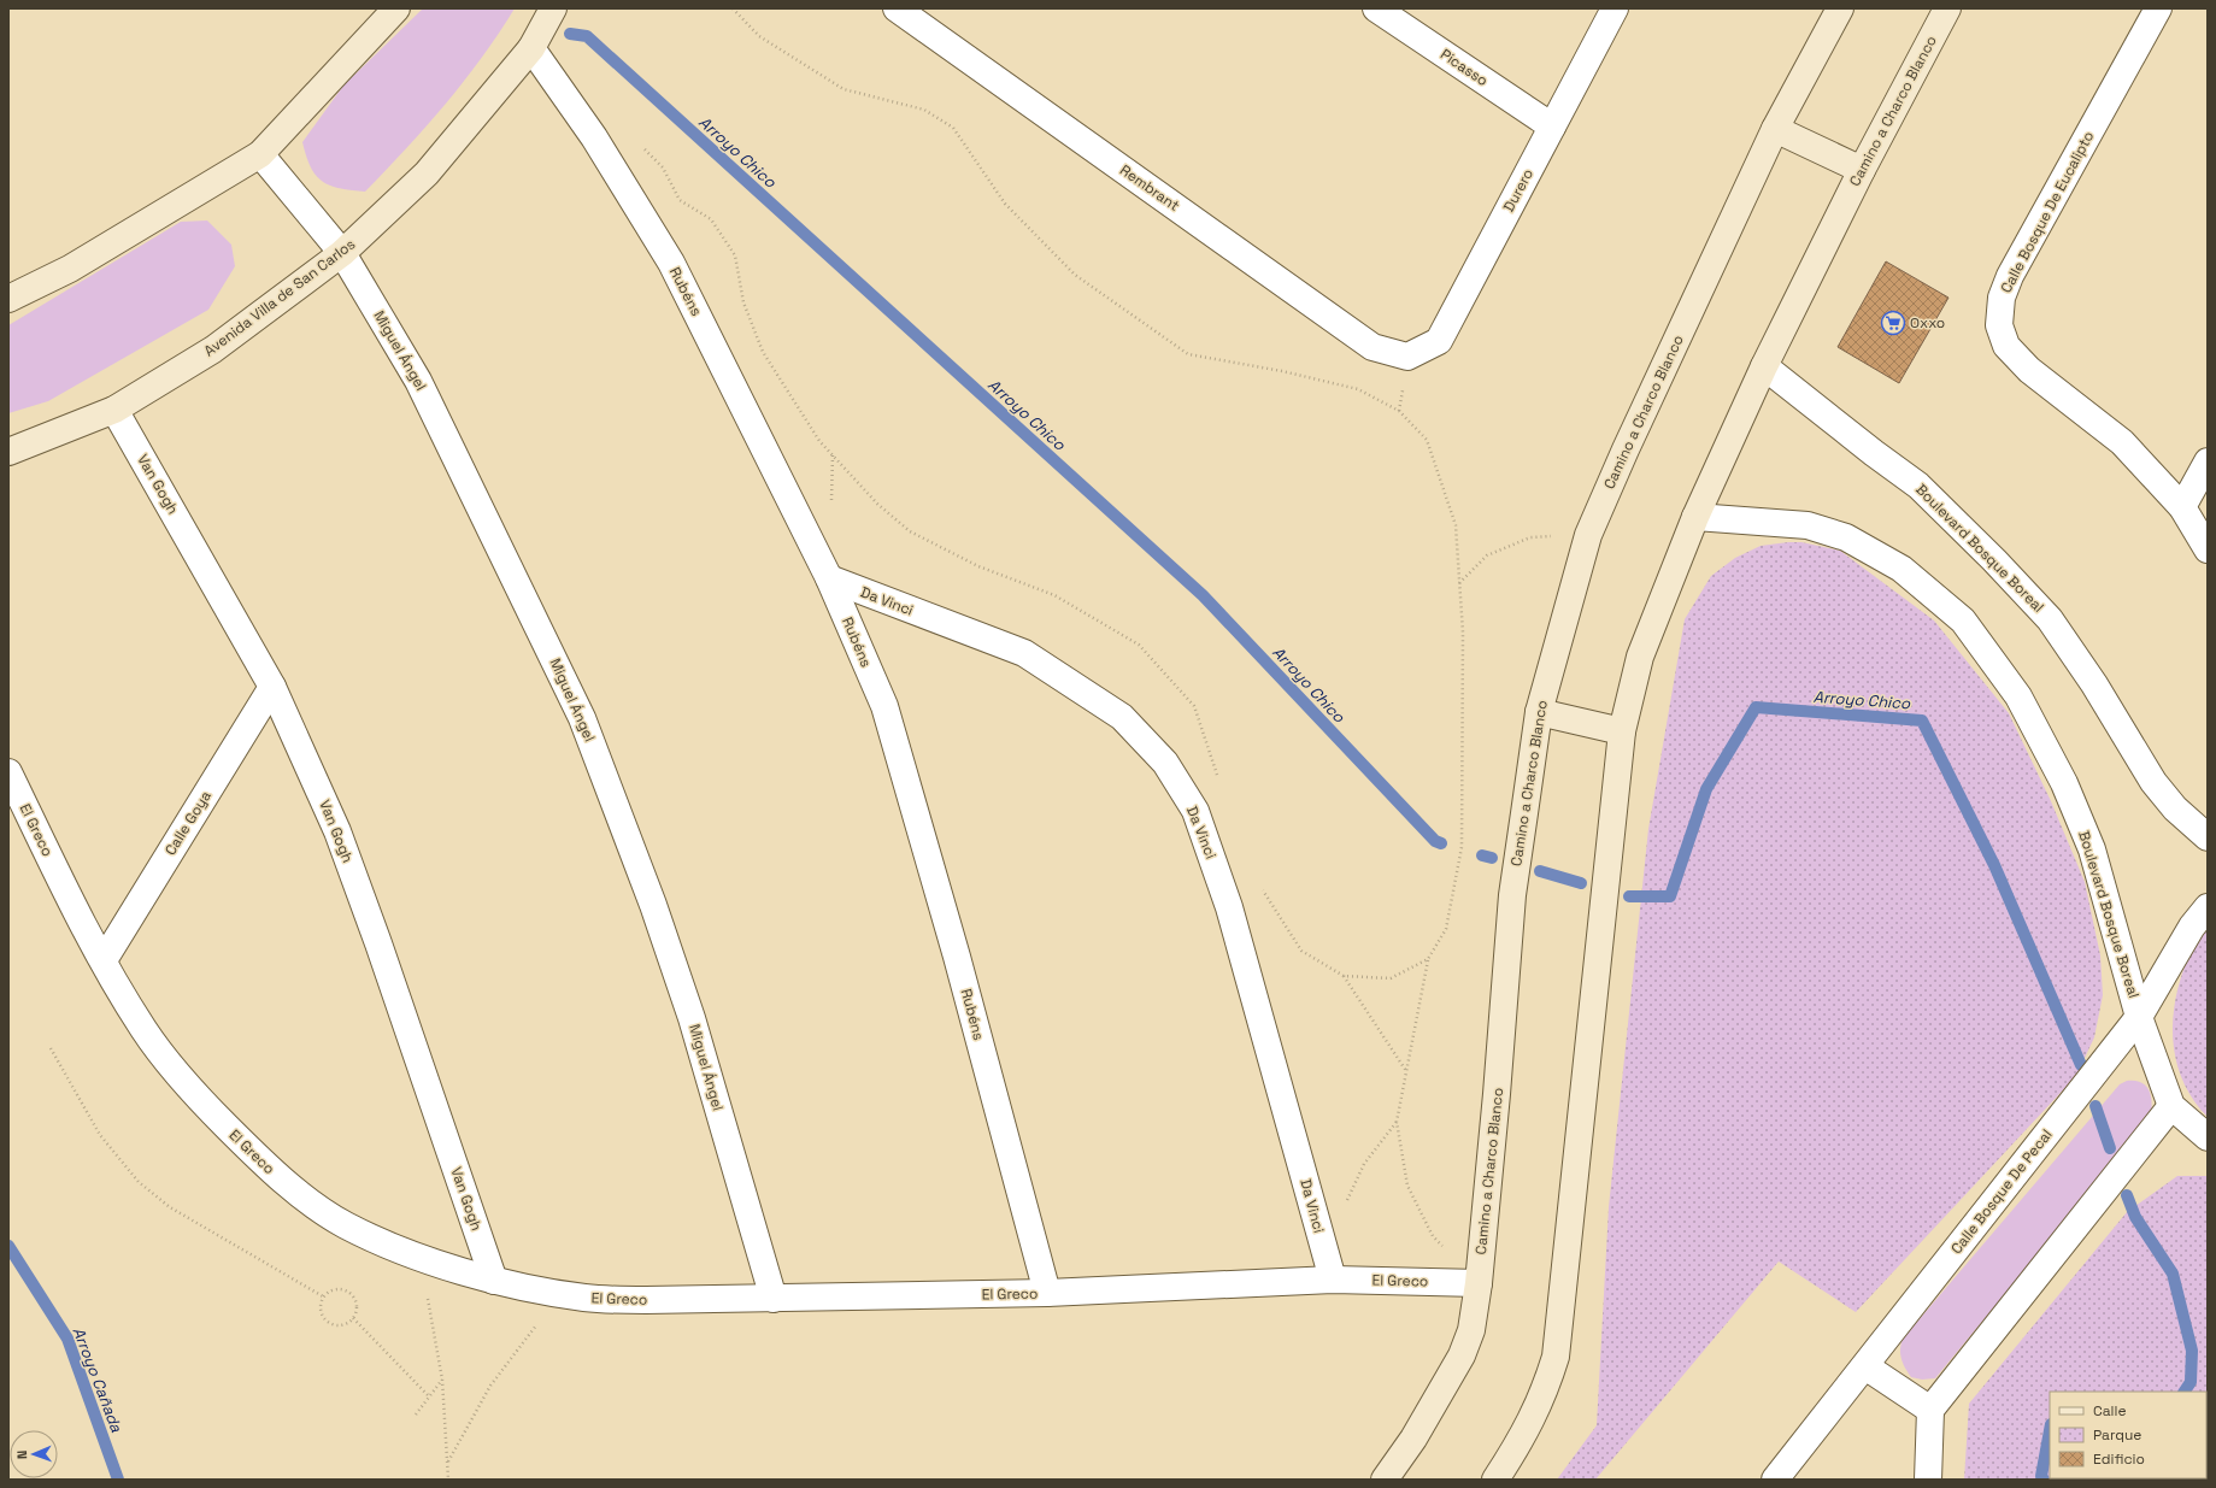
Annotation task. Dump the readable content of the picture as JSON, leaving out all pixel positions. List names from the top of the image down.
{
  "streets": {
    "street": [
      "Picasso",
      "Camino a Charco Blanco",
      "Rembrant",
      "Durero",
      "Calle Bosque De Eucalipto",
      "Rubéns",
      "Avenida Villa de San Carlos",
      "Miguel Ángel",
      "Van Gogh",
      "Boulevard Bosque Boreal",
      "Da Vinci",
      "Calle Goya",
      "El Greco",
      "Calle Bosque De Pecal"
    ]
  },
  "crossings": [
    ["Picasso", "Durero"],
    ["Camino a Charco Blanco", "Boulevard Bosque Boreal"],
    ["Camino a Charco Blanco", "El Greco"],
    ["Rembrant", "Durero"],
    ["Rubéns", "Avenida Villa de San Carlos"],
    ["Rubéns", "Da Vinci"],
    ["Rubéns", "El Greco"],
    ["Avenida Villa de San Carlos", "Miguel Ángel"],
    ["Avenida Villa de San Carlos", "Van Gogh"],
    ["Miguel Ángel", "El Greco"],
    ["Van Gogh", "Calle Goya"],
    ["Van Gogh", "El Greco"],
    ["Boulevard Bosque Boreal", "Calle Bosque De Pecal"],
    ["Da Vinci", "El Greco"],
    ["Calle Goya", "El Greco"]
  ],
  "water": ["Arroyo Chico", "Arroyo Cañada"],
  "places": {
    "supermarket": ["Oxxo"]
  },
  "legend": ["Calle", "Parque", "Edificio"],
  "north": "left"
}
